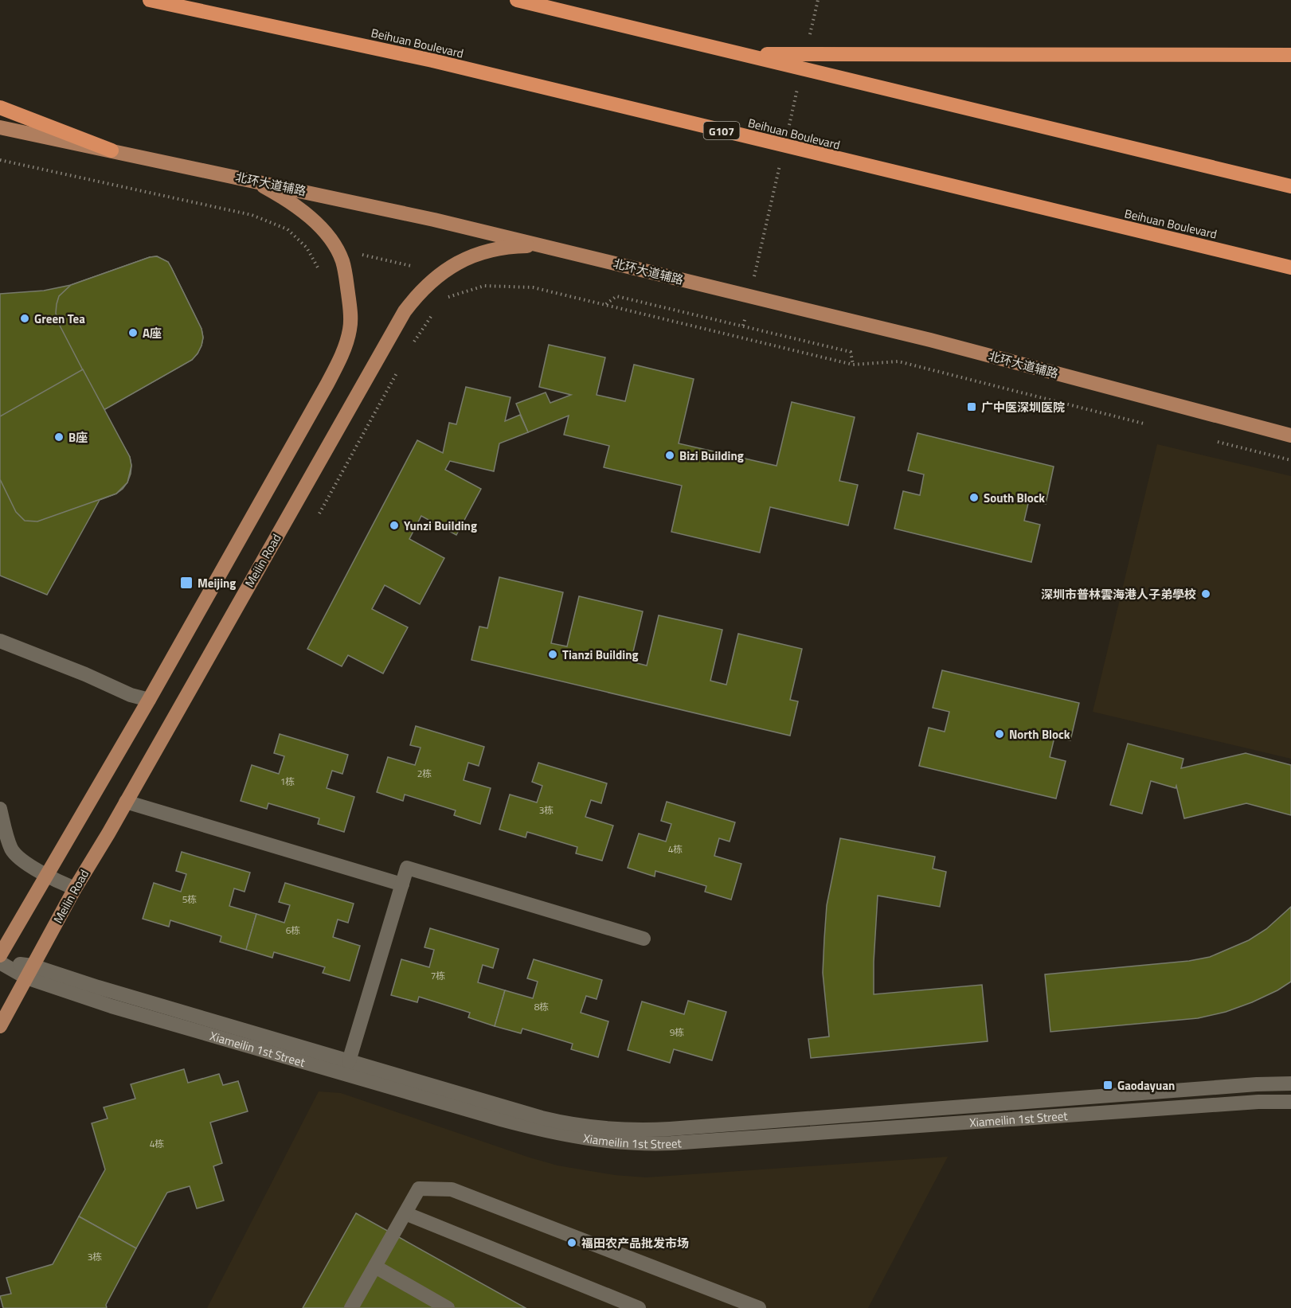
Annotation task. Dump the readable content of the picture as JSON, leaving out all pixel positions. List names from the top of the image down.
{
  "streets": {
    "highway": ["Beihuan Boulevard", "G107"],
    "main road": ["北环大道辅路", "Meilin Road"],
    "street": ["Xiameilin 1st Street"]
  },
  "crossings": [
    ["北环大道辅路", "Meilin Road"],
    ["Meilin Road", "Xiameilin 1st Street"]
  ],
  "places": {
    "other": [
      "Green Tea",
      "A座",
      "B座",
      "Bizi Building",
      "South Block",
      "Yunzi Building",
      "深圳市普林雲海港人子弟學校",
      "Tianzi Building",
      "North Block",
      "福田农产品批发市场"
    ],
    "transit": ["广中医深圳医院", "Meijing", "Gaodayuan"]
  },
  "house_numbers": [
    "2栋",
    "1栋",
    "3栋",
    "4栋",
    "5栋",
    "6栋",
    "7栋",
    "8栋",
    "9栋",
    "4栋",
    "3栋"
  ]
}
